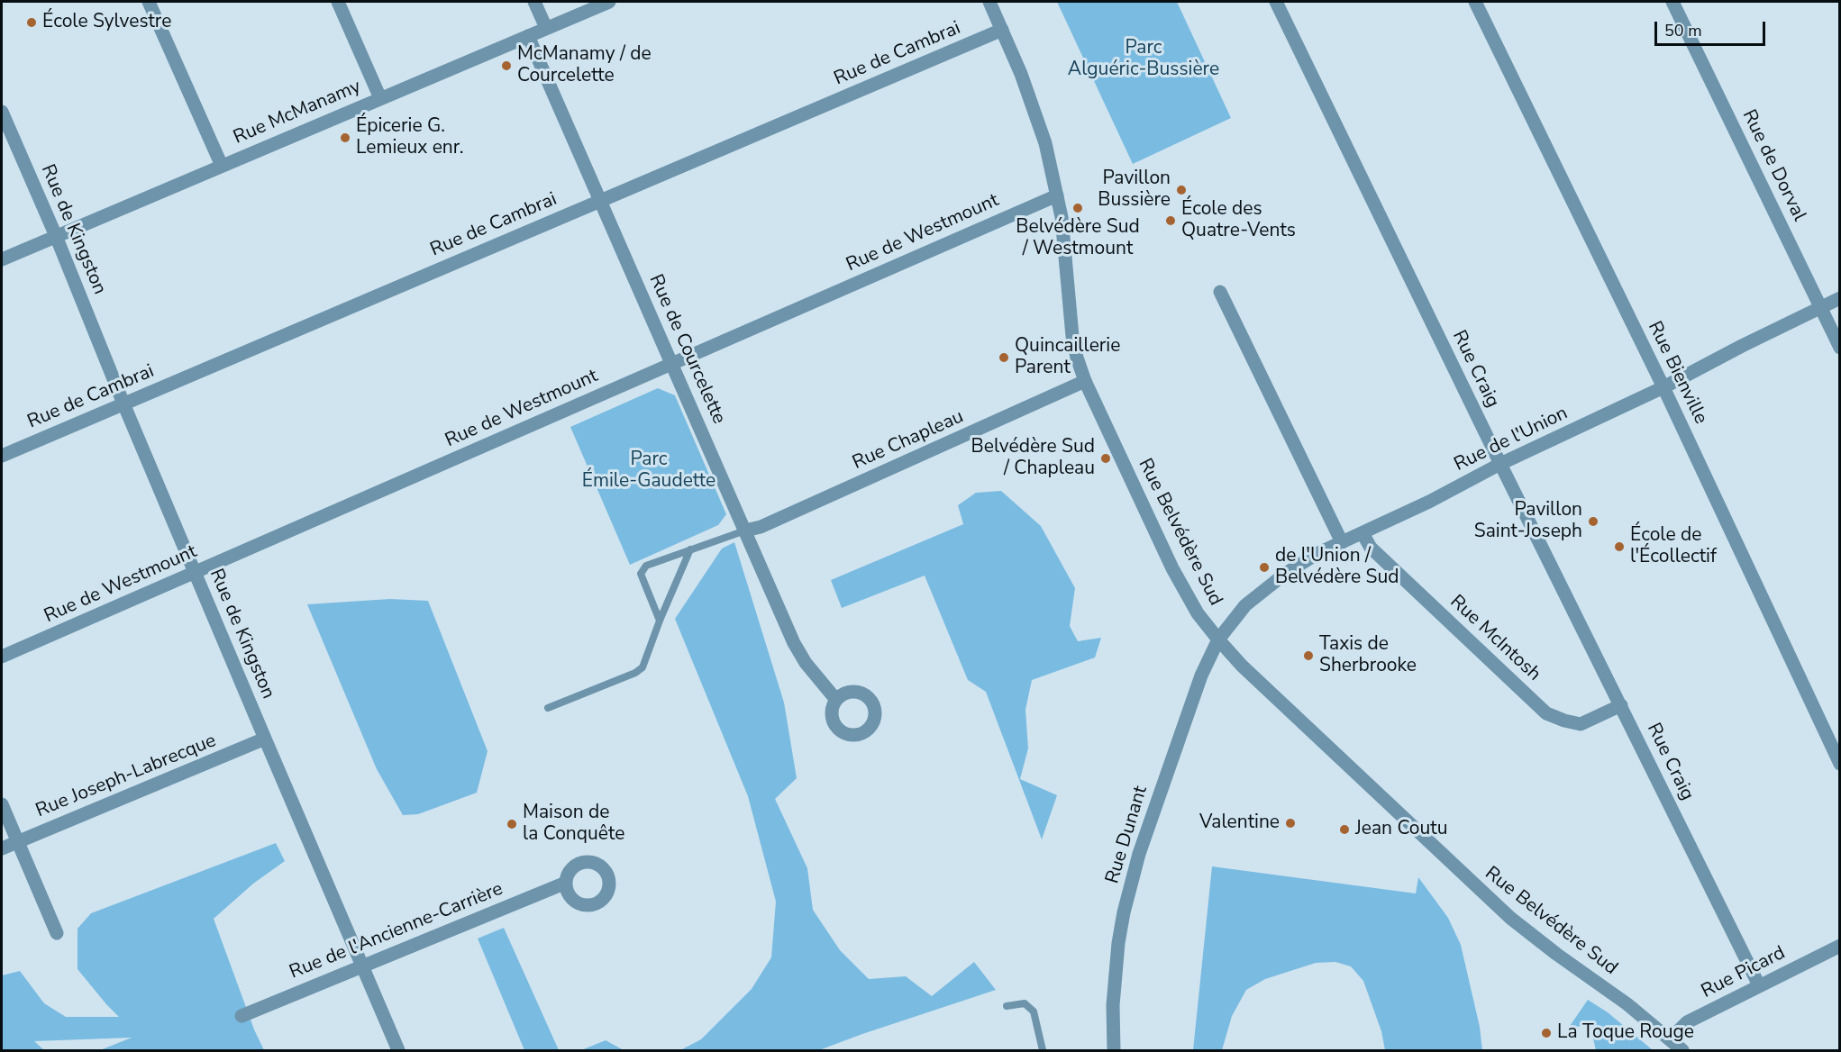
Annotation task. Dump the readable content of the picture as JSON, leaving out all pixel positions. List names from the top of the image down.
{
  "streets": {
    "street": [
      "Rue de Cambrai",
      "Rue McManamy",
      "Rue de Dorval",
      "Rue de Kingston",
      "Rue de Westmount",
      "Rue de Courcelette",
      "Rue Craig",
      "Rue Bienville",
      "Rue de l'Union",
      "Rue Chapleau",
      "Rue Belvédère Sud",
      "Rue McIntosh",
      "Rue Joseph-Labrecque",
      "Rue Dunant",
      "Rue de l'Ancienne-Carrière",
      "Rue Picard"
    ]
  },
  "crossings": [
    ["Rue de Cambrai", "Rue de Kingston"],
    ["Rue de Cambrai", "Rue de Courcelette"],
    ["Rue de Cambrai", "Rue Belvédère Sud"],
    ["Rue McManamy", "Rue de Kingston"],
    ["Rue McManamy", "Rue de Courcelette"],
    ["Rue de Dorval", "Rue de l'Union"],
    ["Rue de Kingston", "Rue de Westmount"],
    ["Rue de Kingston", "Rue Joseph-Labrecque"],
    ["Rue de Kingston", "Rue de l'Ancienne-Carrière"],
    ["Rue de Westmount", "Rue de Courcelette"],
    ["Rue de Westmount", "Rue Belvédère Sud"],
    ["Rue de Courcelette", "Rue Chapleau"],
    ["Rue Craig", "Rue de l'Union"],
    ["Rue Craig", "Rue McIntosh"],
    ["Rue Craig", "Rue Picard"],
    ["Rue Bienville", "Rue de l'Union"],
    ["Rue de l'Union", "Rue Belvédère Sud"],
    ["Rue de l'Union", "Rue McIntosh"],
    ["Rue de l'Union", "Rue Dunant"],
    ["Rue Chapleau", "Rue Belvédère Sud"],
    ["Rue Belvédère Sud", "Rue Dunant"],
    ["Rue Belvédère Sud", "Rue Picard"]
  ],
  "parks": ["Parc Alguéric-Bussière", "Parc Émile-Gaudette"],
  "places": [
    "École Sylvestre",
    "McManamy / de Courcelette",
    "Épicerie G. Lemieux enr.",
    "Pavillon Bussière",
    "Belvédère Sud / Westmount",
    "École des Quatre-Vents",
    "Quincaillerie Parent",
    "Belvédère Sud / Chapleau",
    "Pavillon Saint-Joseph",
    "École de l'Écollectif",
    "de l'Union / Belvédère Sud",
    "Taxis de Sherbrooke",
    "Valentine",
    "Maison de la Conquête",
    "Jean Coutu",
    "La Toque Rouge"
  ],
  "scale_bar": "50 m"
}
